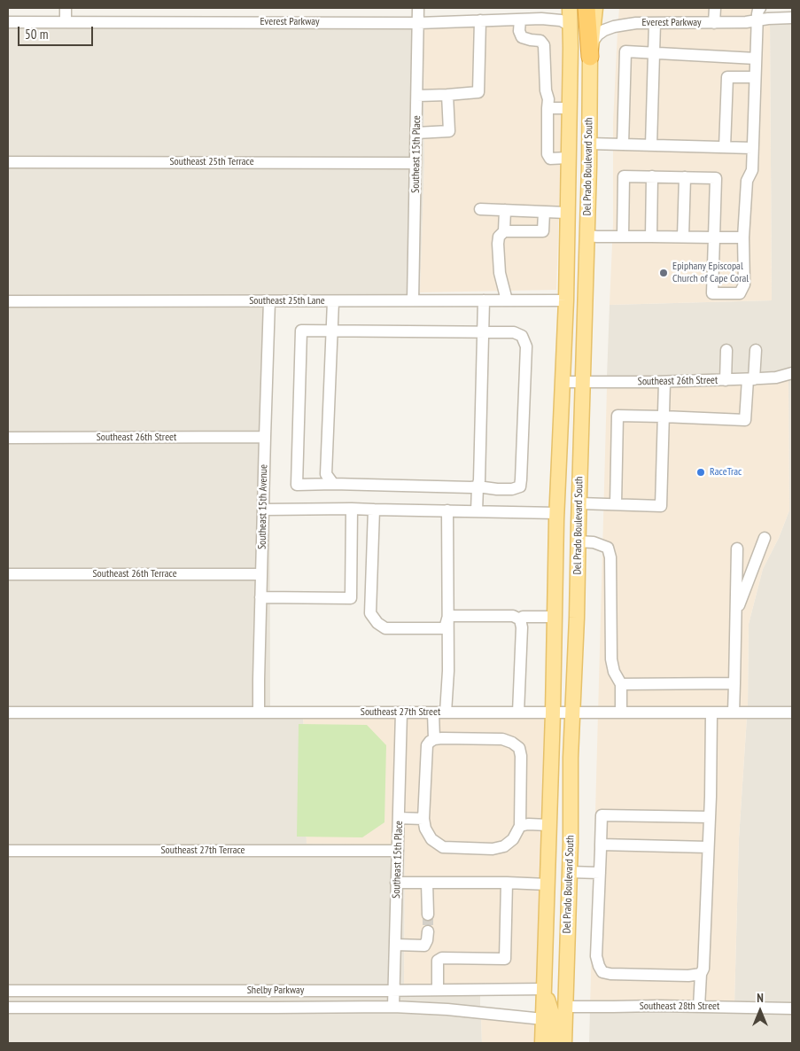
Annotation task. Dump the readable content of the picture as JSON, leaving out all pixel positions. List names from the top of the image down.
{
  "streets": {
    "main road": ["Del Prado Boulevard South"],
    "street": [
      "Everest Parkway",
      "Southeast 15th Place",
      "Southeast 25th Terrace",
      "Southeast 25th Lane",
      "Southeast 26th Street",
      "Southeast 15th Avenue",
      "Southeast 26th Terrace",
      "Southeast 27th Street",
      "Southeast 27th Terrace",
      "Shelby Parkway",
      "Southeast 28th Street"
    ]
  },
  "crossings": [
    ["Everest Parkway", "Southeast 15th Place"],
    ["Everest Parkway", "Del Prado Boulevard South"],
    ["Southeast 15th Place", "Southeast 25th Terrace"],
    ["Southeast 15th Place", "Southeast 25th Lane"],
    ["Southeast 15th Place", "Southeast 27th Street"],
    ["Southeast 15th Place", "Southeast 27th Terrace"],
    ["Southeast 15th Place", "Shelby Parkway"],
    ["Del Prado Boulevard South", "Southeast 25th Lane"],
    ["Del Prado Boulevard South", "Southeast 26th Street"],
    ["Del Prado Boulevard South", "Southeast 27th Street"],
    ["Del Prado Boulevard South", "Shelby Parkway"],
    ["Del Prado Boulevard South", "Southeast 28th Street"],
    ["Southeast 25th Lane", "Southeast 15th Avenue"],
    ["Southeast 26th Street", "Southeast 15th Avenue"],
    ["Southeast 15th Avenue", "Southeast 26th Terrace"],
    ["Southeast 15th Avenue", "Southeast 27th Street"]
  ],
  "places": ["Epiphany Episcopal Church of Cape Coral", "RaceTrac"],
  "scale_bar": "50 m",
  "north": "top"
}
